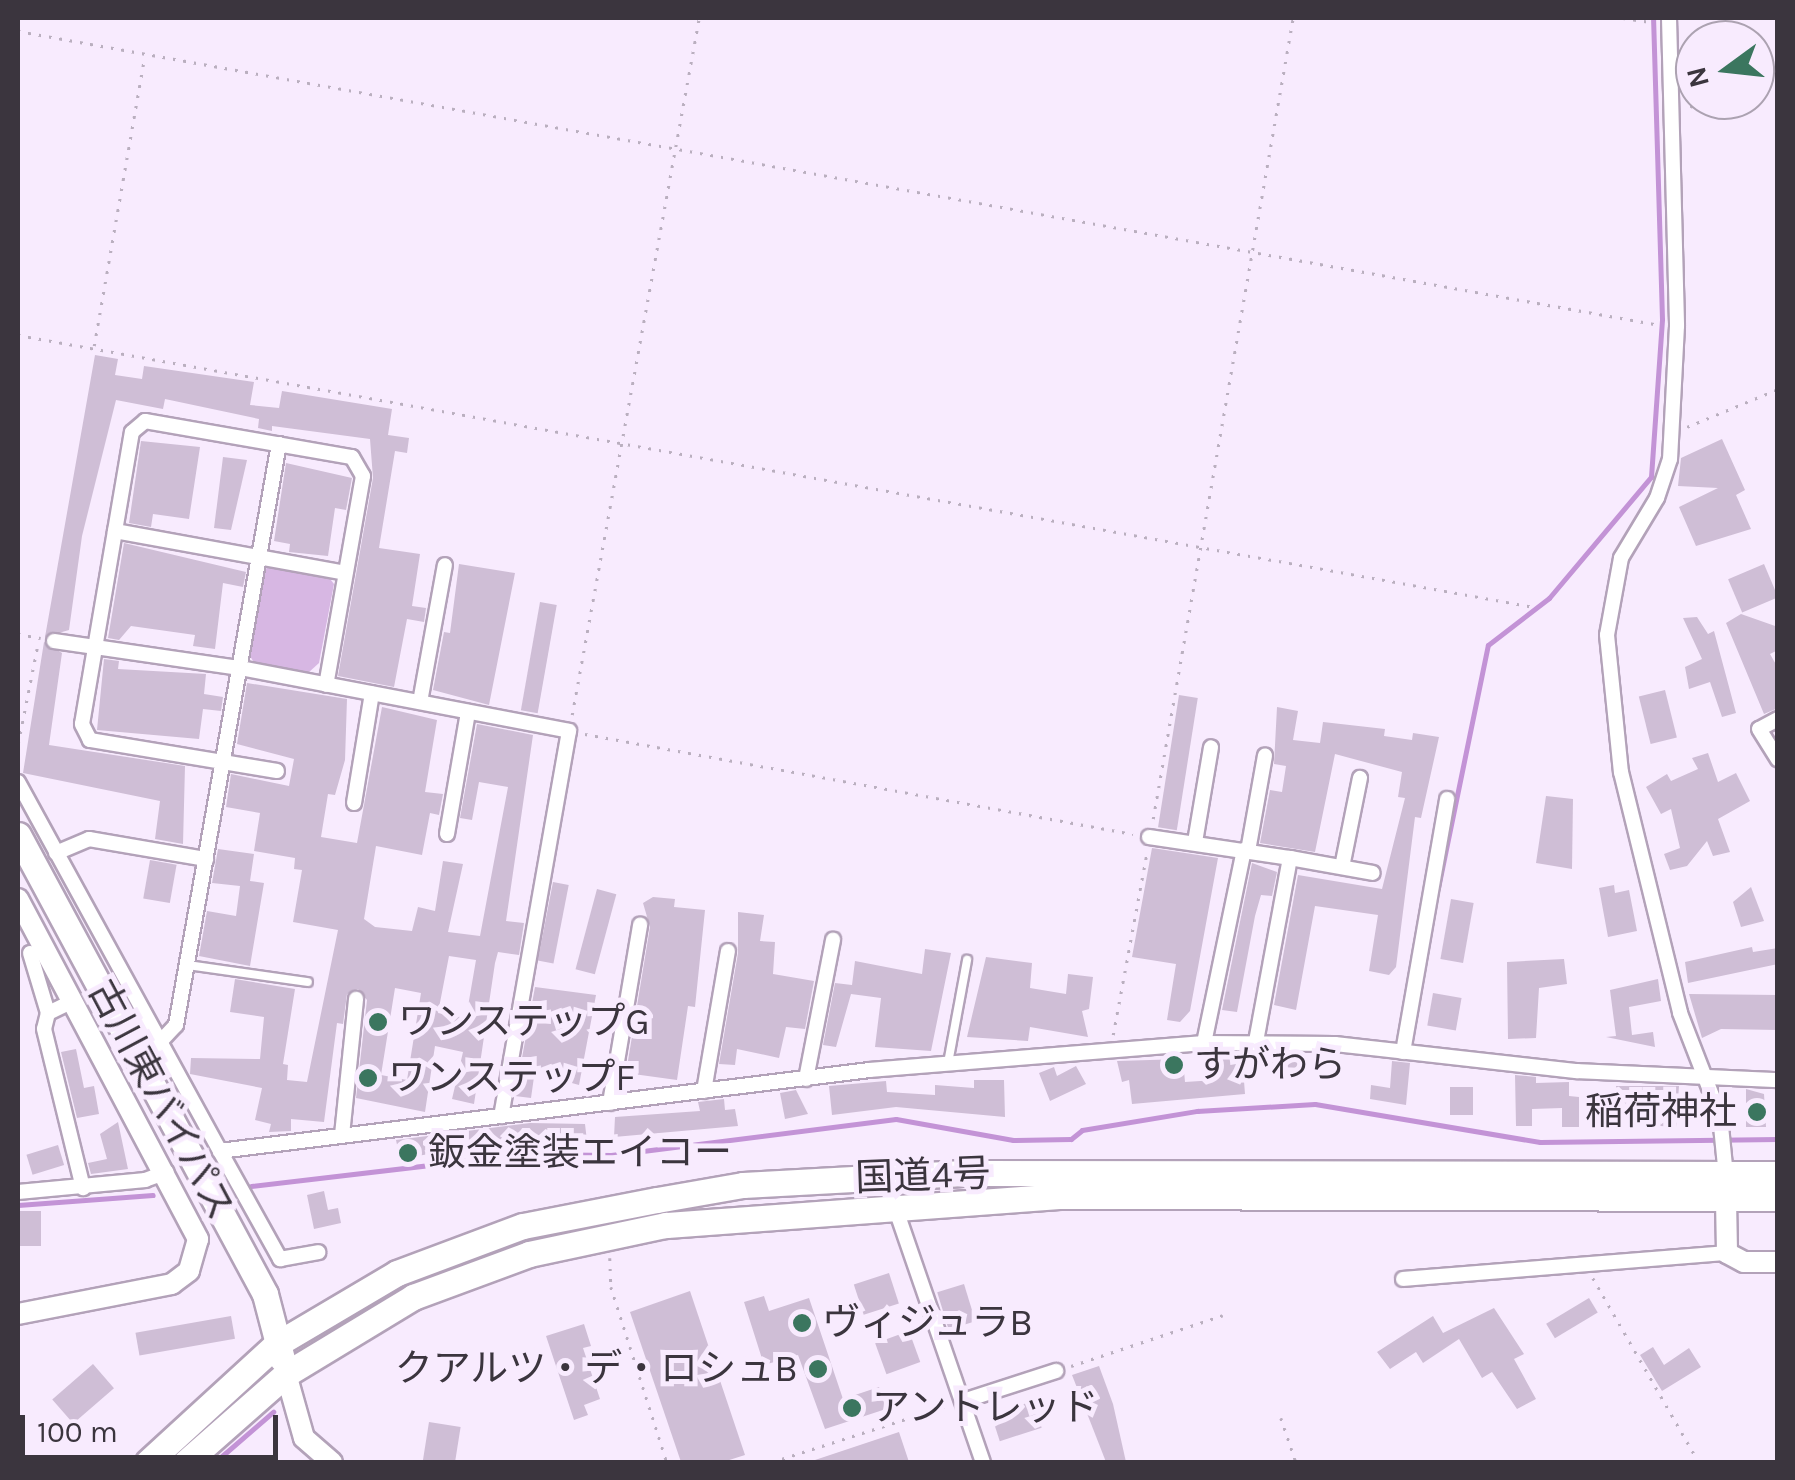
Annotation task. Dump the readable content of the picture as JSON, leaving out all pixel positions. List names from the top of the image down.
{
  "streets": {
    "highway": ["古川東バイパス", "国道4号"]
  },
  "crossings": [
    ["古川東バイパス", "国道4号"]
  ],
  "places": [
    "ワンステップG",
    "すがわら",
    "ワンステップF",
    "稲荷神社",
    "鈑金塗装エイコー",
    "ヴィジュラB",
    "クアルツ・デ・ロシュB",
    "アントレッド"
  ],
  "scale_bar": "100 m",
  "north": "left"
}
